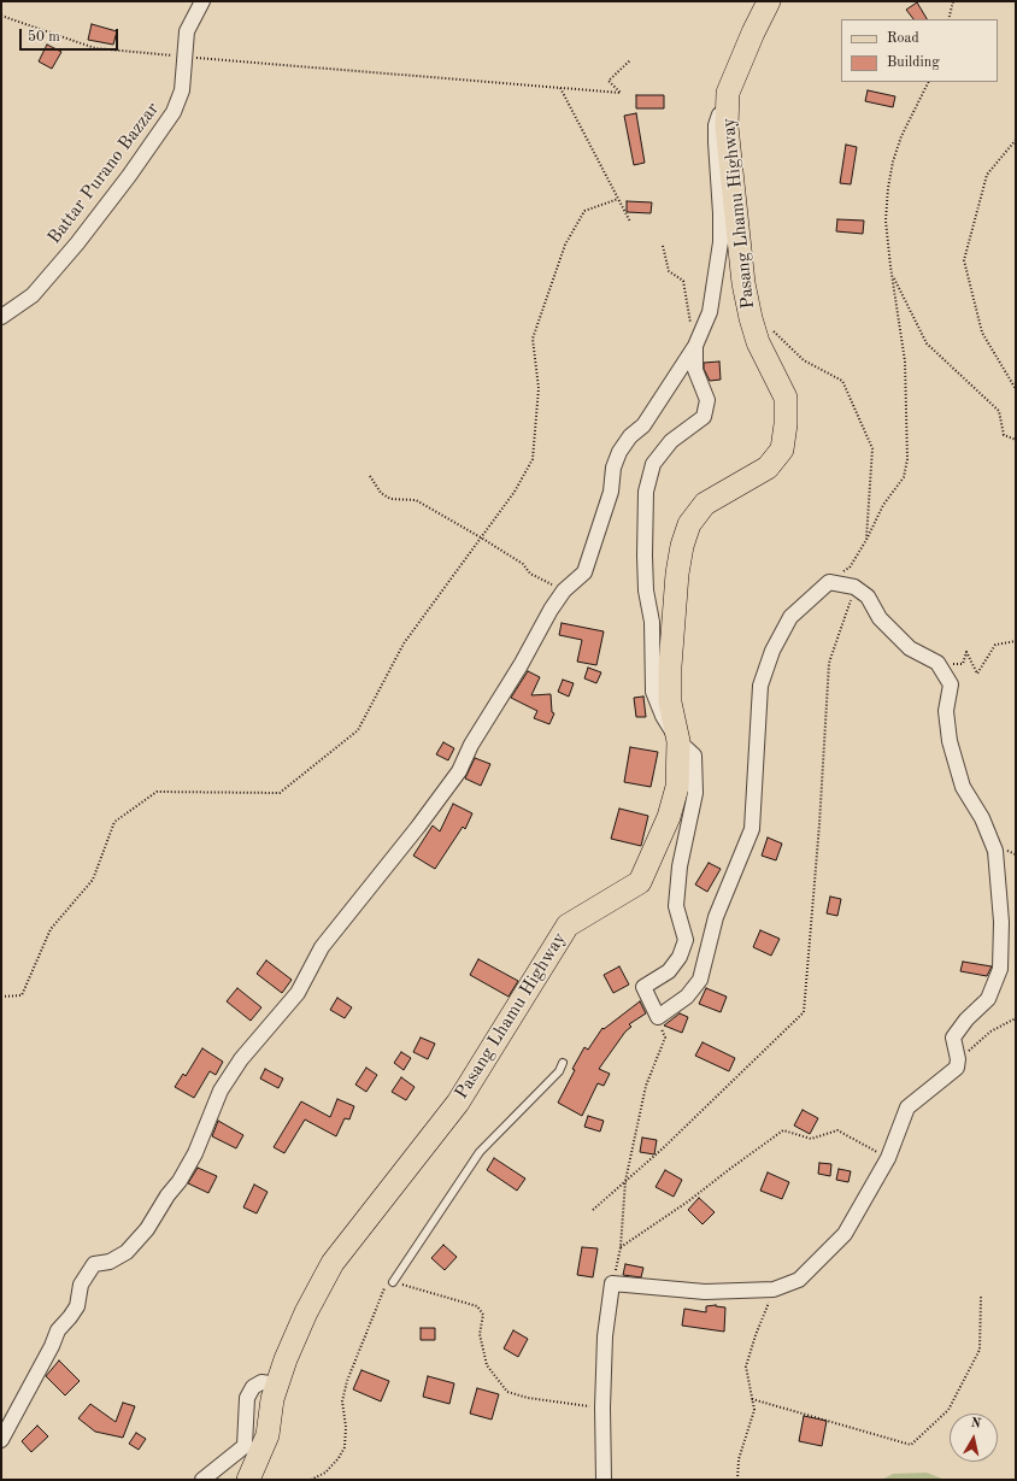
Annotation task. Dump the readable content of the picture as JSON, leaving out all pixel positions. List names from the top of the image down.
{
  "streets": {
    "main road": ["Pasang Lhamu Highway"],
    "street": ["Battar Purano Bazzar"]
  },
  "legend": ["Road", "Building"],
  "scale_bar": "50 m",
  "north": "top"
}
